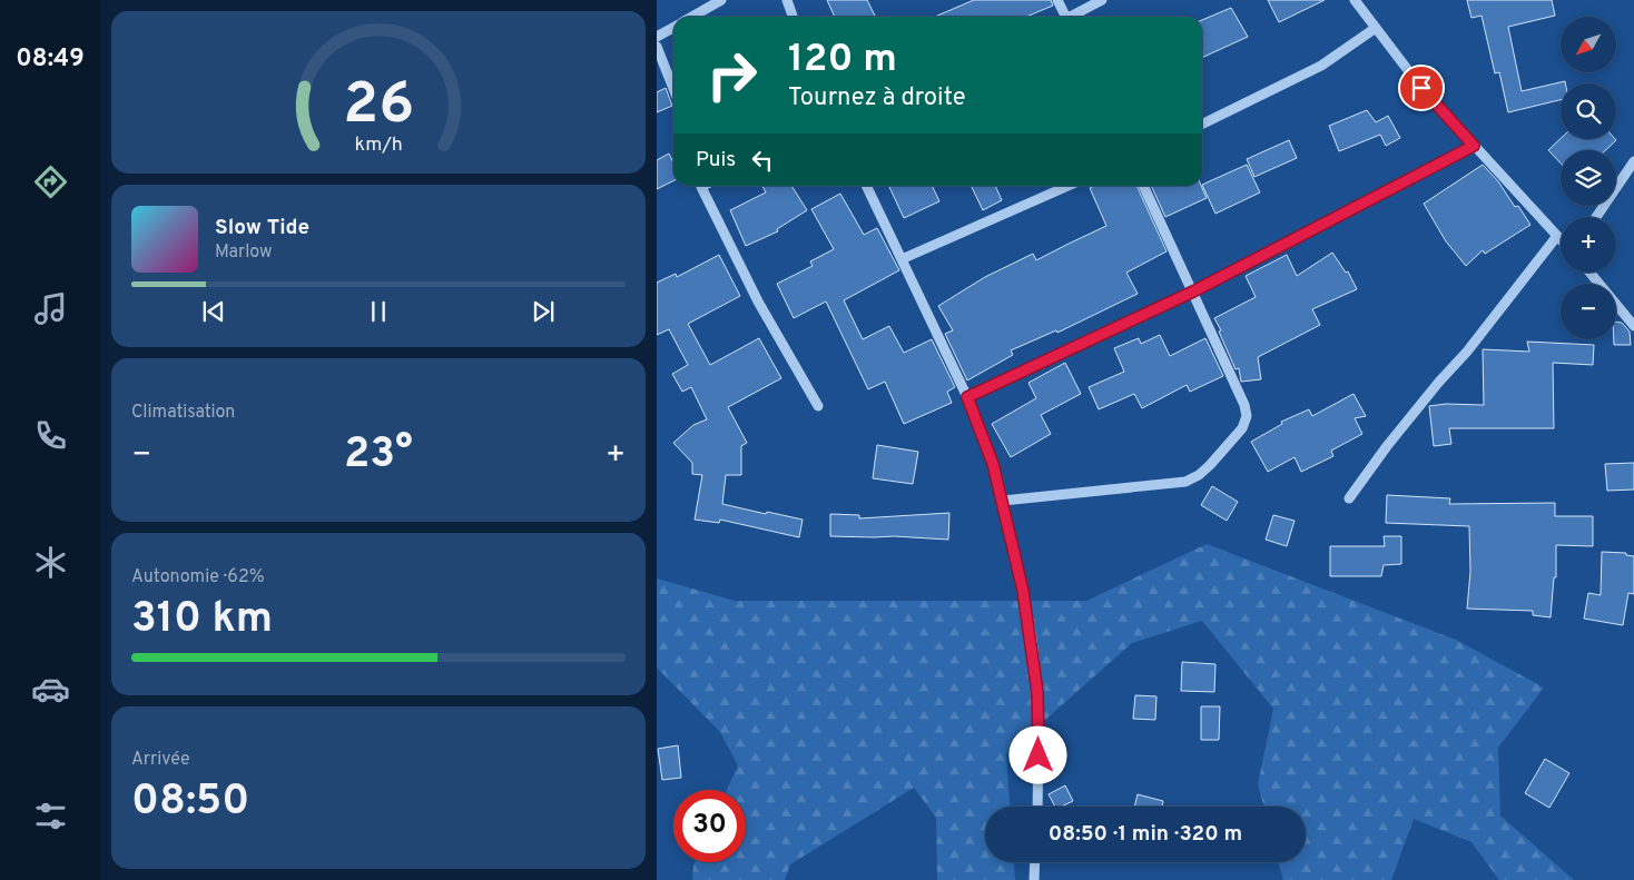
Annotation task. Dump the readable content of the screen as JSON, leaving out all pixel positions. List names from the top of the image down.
{
  "north": "bottom left",
  "page": {
    "tabs": "08:49",
    "map_buttons": ["+", "−"],
    "turn": ["120 m", "Tournez à droite"],
    "then": "Puis",
    "song": ["Slow Tide", "Marlow"],
    "tile": [
      "Climatisation",
      ["Autonomie · 62%", "310 km"],
      ["Arrivée", "08:50"]
    ],
    "heat": ["−", "23°", "+"],
    "limit": "30",
    "trip": "08:50 · 1 min · 320 m",
    "gauge": ["26", "km/h"]
  }
}
